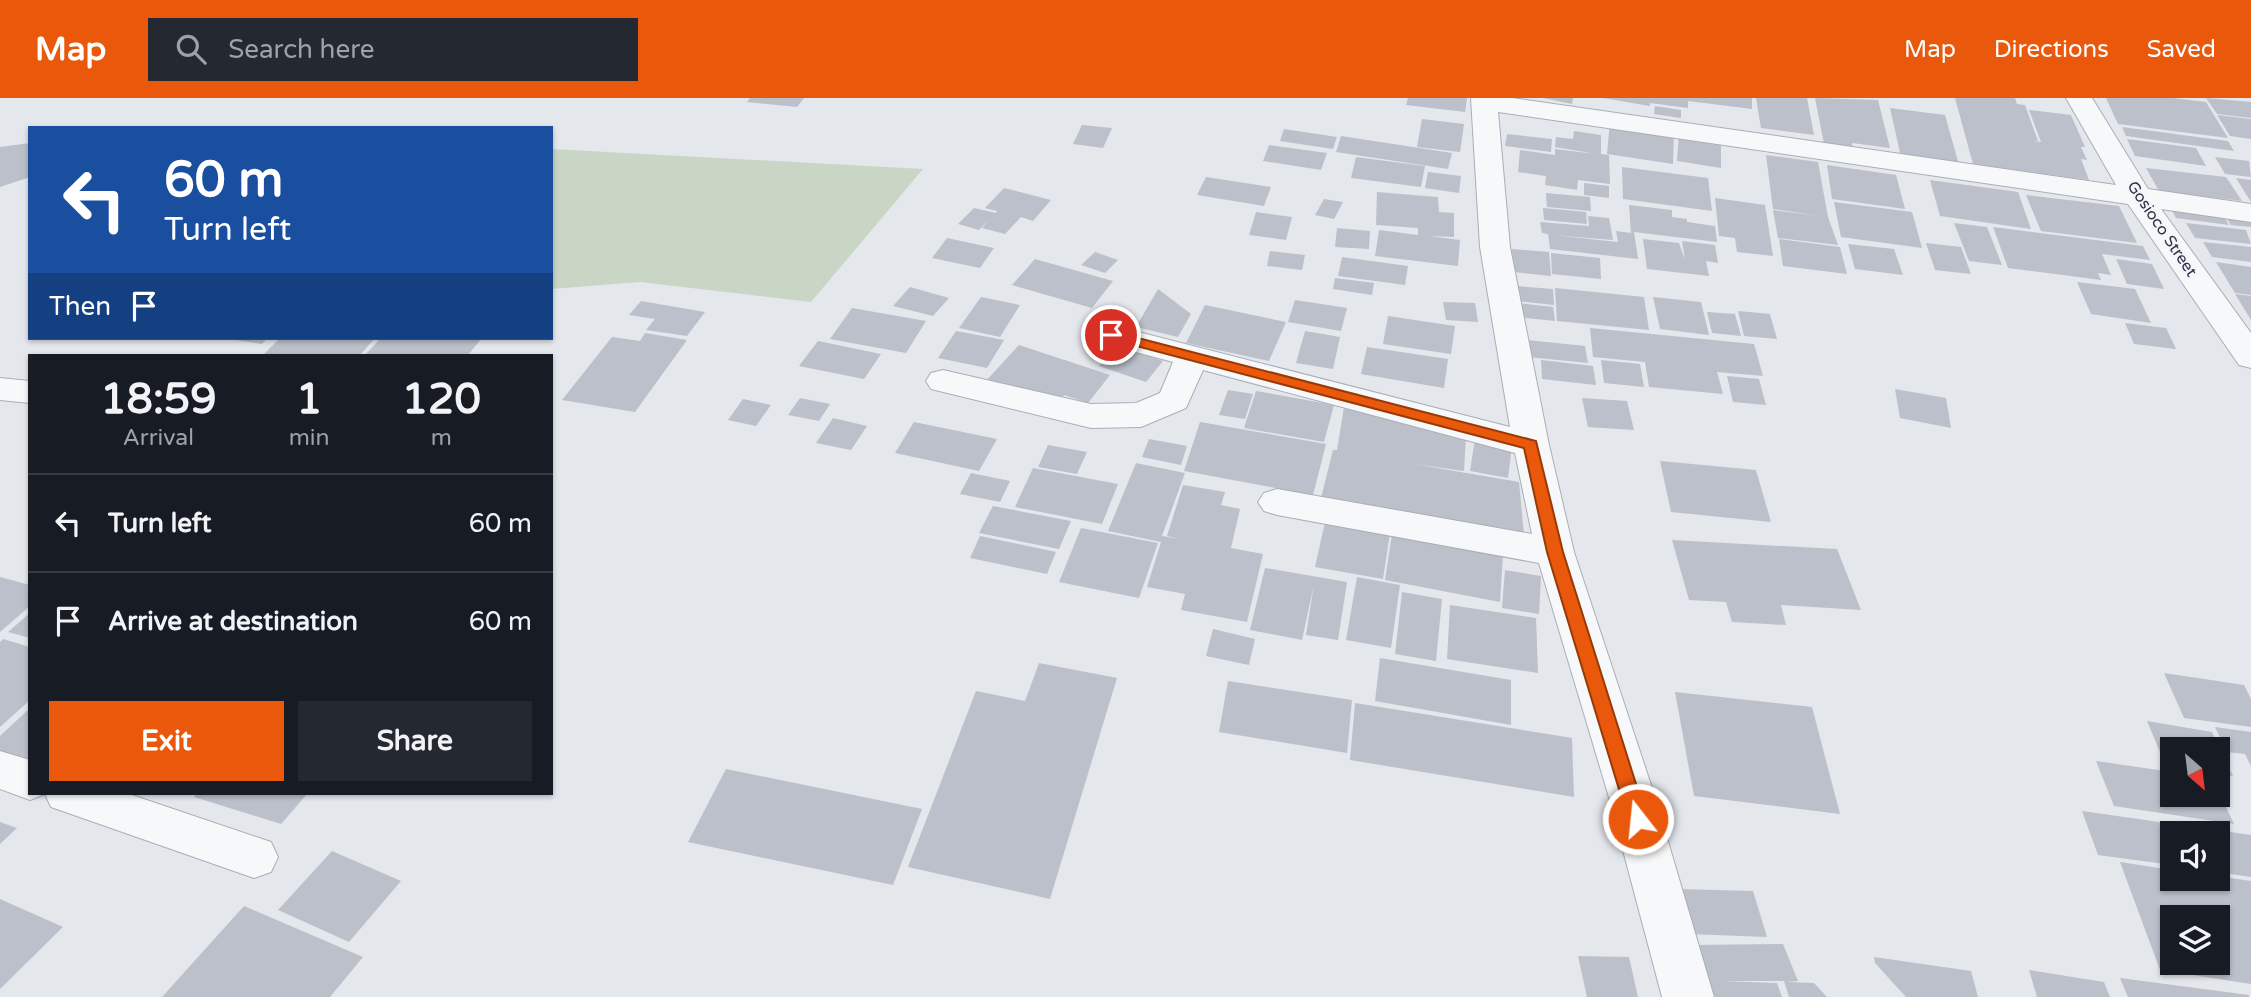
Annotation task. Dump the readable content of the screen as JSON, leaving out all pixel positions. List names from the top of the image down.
{
  "streets": {
    "street": ["Gosioco Street"]
  },
  "north": "bottom right",
  "page": {
    "header": "Map",
    "search": "Search here",
    "nav": ["Map", "Directions", "Saved"],
    "turn": ["60 m", "Turn left"],
    "then": "Then",
    "eta": [
      "18:59",
      "Arrival",
      "1",
      "min",
      "120",
      "m"
    ],
    "list": [
      {
        "name": "Turn left",
        "value": "60 m"
      },
      {
        "name": "Arrive at destination",
        "value": "60 m"
      }
    ],
    "buttons": ["Exit", "Share"]
  }
}
